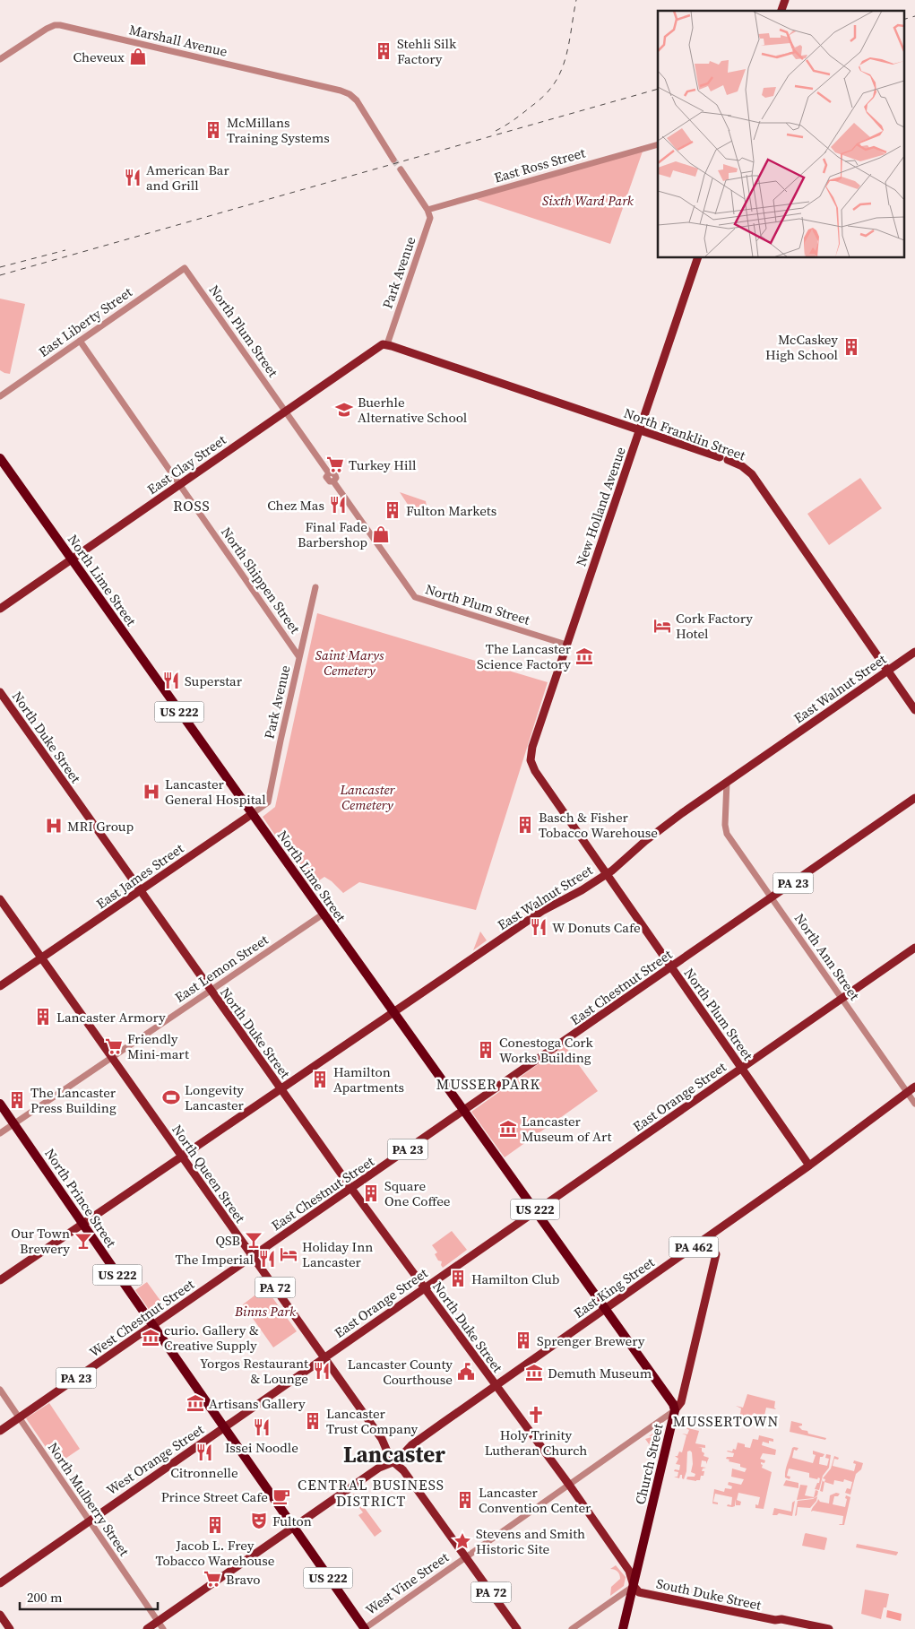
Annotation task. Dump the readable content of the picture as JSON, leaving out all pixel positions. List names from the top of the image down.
{
  "streets": {
    "highway": [
      "North Lime Street",
      "US 222",
      "North Prince Street",
      "Church Street"
    ],
    "main road": [
      "North Plum Street",
      "North Franklin Street",
      "East Clay Street",
      "New Holland Avenue",
      "East Walnut Street",
      "North Duke Street",
      "East James Street",
      "PA 23",
      "East Chestnut Street",
      "East Orange Street",
      "North Queen Street",
      "PA 462",
      "PA 72",
      "East King Street",
      "West Chestnut Street",
      "West Orange Street",
      "South Duke Street"
    ],
    "street": [
      "Marshall Avenue",
      "East Ross Street",
      "Park Avenue",
      "East Liberty Street",
      "North Shippen Street",
      "North Ann Street",
      "East Lemon Street",
      "North Mulberry Street",
      "West Vine Street"
    ]
  },
  "crossings": [
    ["East Ross Street", "Park Avenue"],
    ["Park Avenue", "North Franklin Street"],
    ["Park Avenue", "East Clay Street"],
    ["Park Avenue", "North Lime Street"],
    ["Park Avenue", "North Shippen Street"],
    ["Park Avenue", "East James Street"],
    ["East Liberty Street", "North Plum Street"],
    ["East Liberty Street", "North Shippen Street"],
    ["North Plum Street", "East Clay Street"],
    ["North Plum Street", "New Holland Avenue"],
    ["North Plum Street", "East Walnut Street"],
    ["North Plum Street", "East Chestnut Street"],
    ["North Plum Street", "East Orange Street"],
    ["North Plum Street", "East King Street"],
    ["North Franklin Street", "East Clay Street"],
    ["North Franklin Street", "New Holland Avenue"],
    ["North Franklin Street", "East Walnut Street"],
    ["East Clay Street", "North Lime Street"],
    ["East Clay Street", "North Shippen Street"],
    ["North Lime Street", "East Walnut Street"],
    ["North Lime Street", "US 222"],
    ["North Lime Street", "East James Street"],
    ["North Lime Street", "East Lemon Street"],
    ["North Lime Street", "East Chestnut Street"],
    ["North Lime Street", "East Orange Street"],
    ["North Lime Street", "East King Street"],
    ["East Walnut Street", "North Duke Street"],
    ["East Walnut Street", "North Ann Street"],
    ["East Walnut Street", "North Queen Street"],
    ["East Walnut Street", "North Prince Street"],
    ["US 222", "North Prince Street"],
    ["US 222", "PA 462"],
    ["US 222", "East King Street"],
    ["US 222", "Church Street"],
    ["US 222", "West Vine Street"],
    ["North Duke Street", "East James Street"],
    ["North Duke Street", "East Lemon Street"],
    ["North Duke Street", "East Chestnut Street"],
    ["North Duke Street", "East Orange Street"],
    ["North Duke Street", "East King Street"],
    ["East James Street", "North Queen Street"],
    ["North Ann Street", "East Chestnut Street"],
    ["North Ann Street", "East Orange Street"],
    ["North Ann Street", "East King Street"],
    ["East Lemon Street", "North Queen Street"],
    ["East Lemon Street", "North Prince Street"],
    ["East Chestnut Street", "North Queen Street"],
    ["East Chestnut Street", "West Chestnut Street"],
    ["East Orange Street", "North Queen Street"],
    ["East Orange Street", "West Orange Street"],
    ["North Queen Street", "PA 462"],
    ["North Queen Street", "PA 72"],
    ["North Queen Street", "East King Street"],
    ["North Queen Street", "West Chestnut Street"],
    ["North Queen Street", "West Orange Street"],
    ["North Prince Street", "PA 462"],
    ["North Prince Street", "West Chestnut Street"],
    ["North Prince Street", "West Orange Street"],
    ["PA 462", "PA 72"],
    ["PA 462", "East King Street"],
    ["PA 462", "North Mulberry Street"],
    ["PA 72", "East King Street"],
    ["PA 72", "West Vine Street"],
    ["East King Street", "Church Street"],
    ["West Chestnut Street", "North Mulberry Street"],
    ["West Orange Street", "North Mulberry Street"],
    ["Church Street", "West Vine Street"],
    ["Church Street", "South Duke Street"]
  ],
  "districts": [
    "ROSS",
    "MUSSER PARK",
    "MUSSERTOWN",
    "Lancaster",
    "CENTRAL BUSINESS DISTRICT"
  ],
  "parks": [
    "Sixth Ward Park",
    "Saint Marys Cemetery",
    "Lancaster Cemetery",
    "Binns Park"
  ],
  "places": {
    "building": [
      "Stehli Silk Factory",
      "McMillans Training Systems",
      "McCaskey High School",
      "Fulton Markets",
      "Basch & Fisher Tobacco Warehouse",
      "Lancaster Armory",
      "Conestoga Cork Works Building",
      "Hamilton Apartments",
      "The Lancaster Press Building",
      "Square One Coffee",
      "Hamilton Club",
      "Sprenger Brewery",
      "Lancaster Trust Company",
      "Lancaster Convention Center",
      "Jacob L. Frey Tobacco Warehouse"
    ],
    "shop": ["Cheveux", "Final Fade Barbershop"],
    "restaurant": [
      "American Bar and Grill",
      "Chez Mas",
      "Superstar",
      "W Donuts Cafe",
      "The Imperial",
      "Yorgos Restaurant & Lounge",
      "Issei Noodle",
      "Citronnelle"
    ],
    "school or university": ["Buerhle Alternative School"],
    "supermarket": ["Turkey Hill", "Friendly Mini-mart", "Bravo"],
    "hotel": ["Cork Factory Hotel", "Holiday Inn Lancaster"],
    "museum": [
      "The Lancaster Science Factory",
      "Lancaster Museum of Art",
      "curio. Gallery & Creative Supply",
      "Demuth Museum",
      "Artisans Gallery"
    ],
    "hospital": ["Lancaster General Hospital", "MRI Group"],
    "sports": ["Longevity Lancaster"],
    "bar": ["QSB", "Our Town Brewery"],
    "public building": ["Lancaster County Courthouse"],
    "church": ["Holy Trinity Lutheran Church"],
    "cafe": ["Prince Street Cafe"],
    "theatre": ["Fulton"],
    "place": ["Stevens and Smith Historic Site"]
  },
  "scale_bar": "200 m"
}
